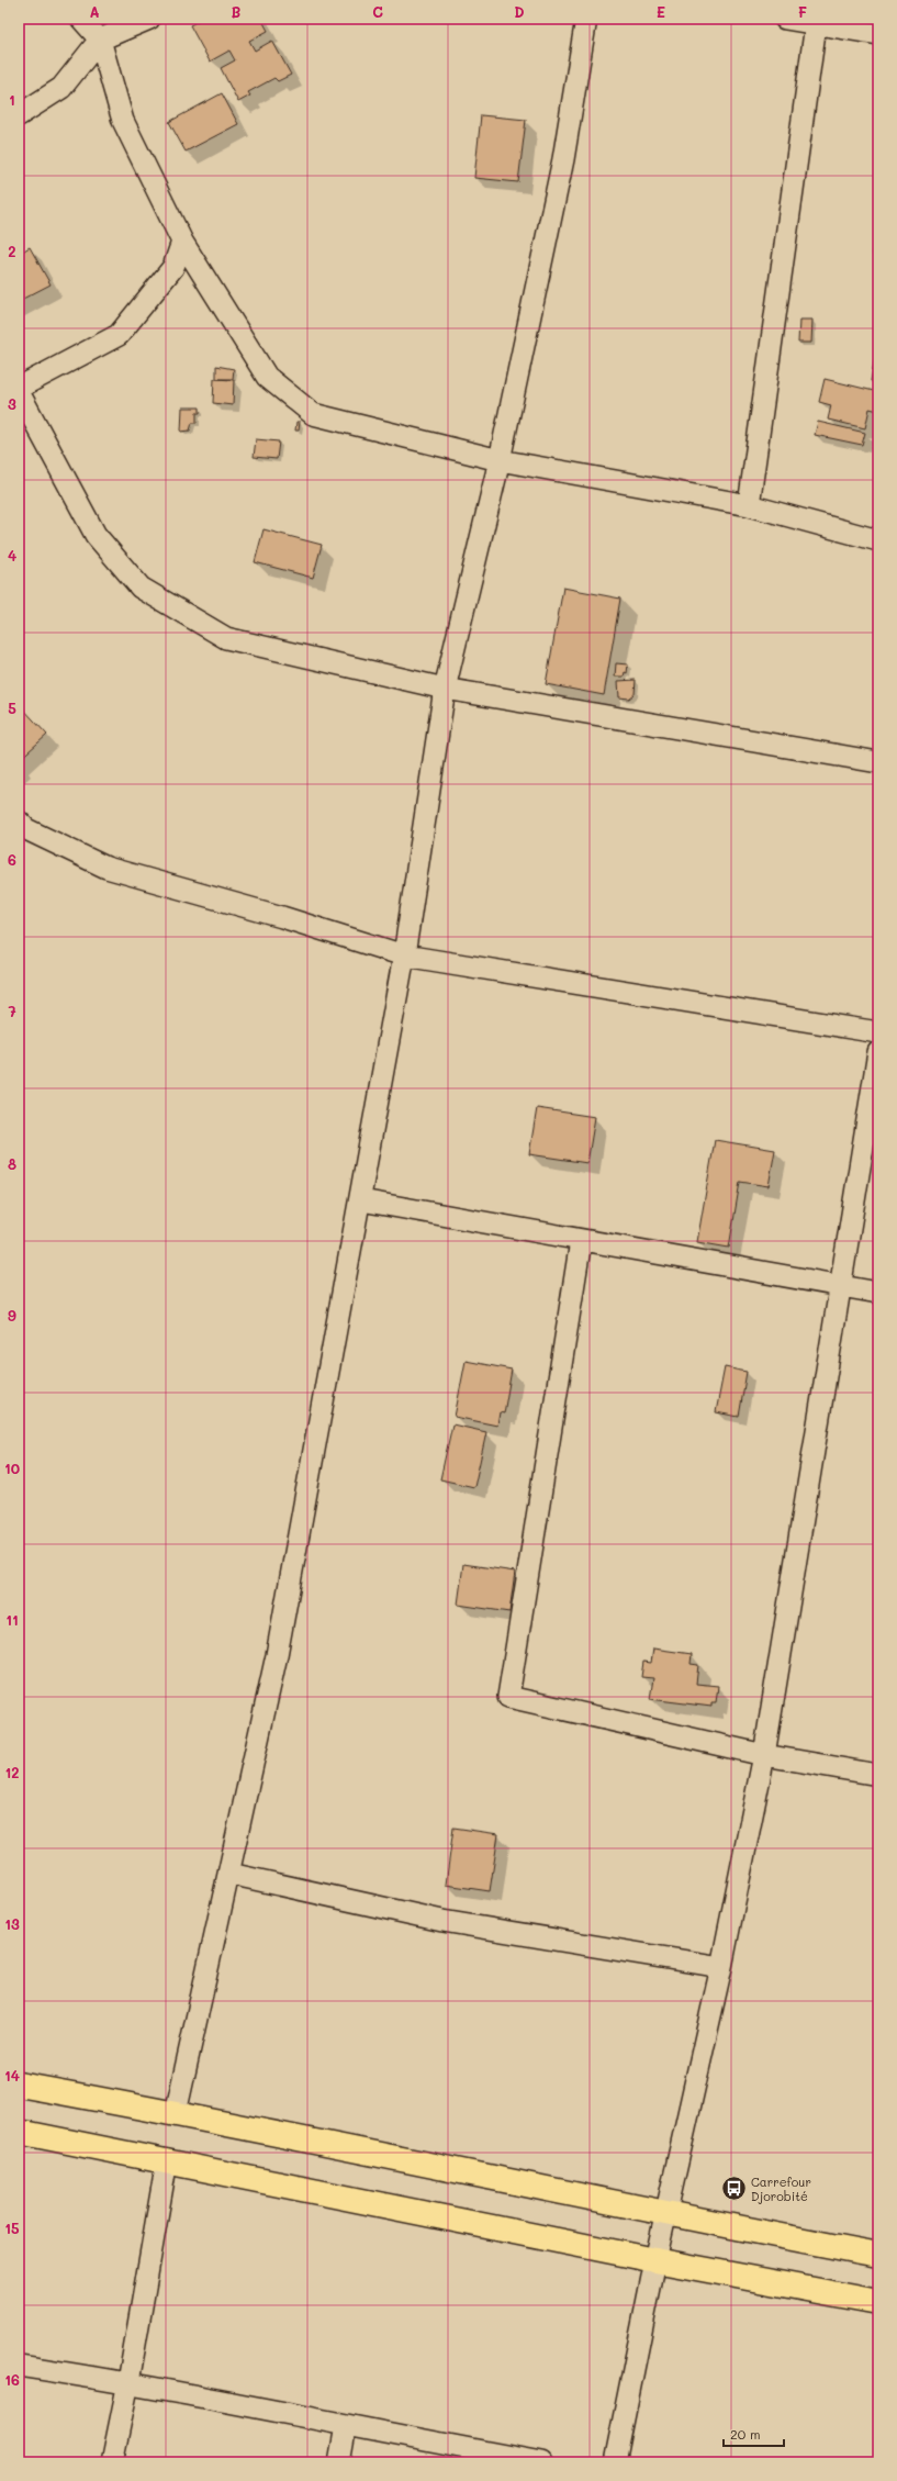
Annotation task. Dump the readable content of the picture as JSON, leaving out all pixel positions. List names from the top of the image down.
{
  "places": {
    "bus stop": ["Carrefour Djorobité"]
  },
  "scale_bar": "20 m",
  "grid": {
    "columns": [
      "A",
      "B",
      "C",
      "D",
      "E",
      "F"
    ],
    "rows": [
      "1",
      "2",
      "3",
      "4",
      "5",
      "6",
      "7",
      "8",
      "9",
      "10",
      "11",
      "12",
      "13",
      "14",
      "15",
      "16"
    ]
  }
}
